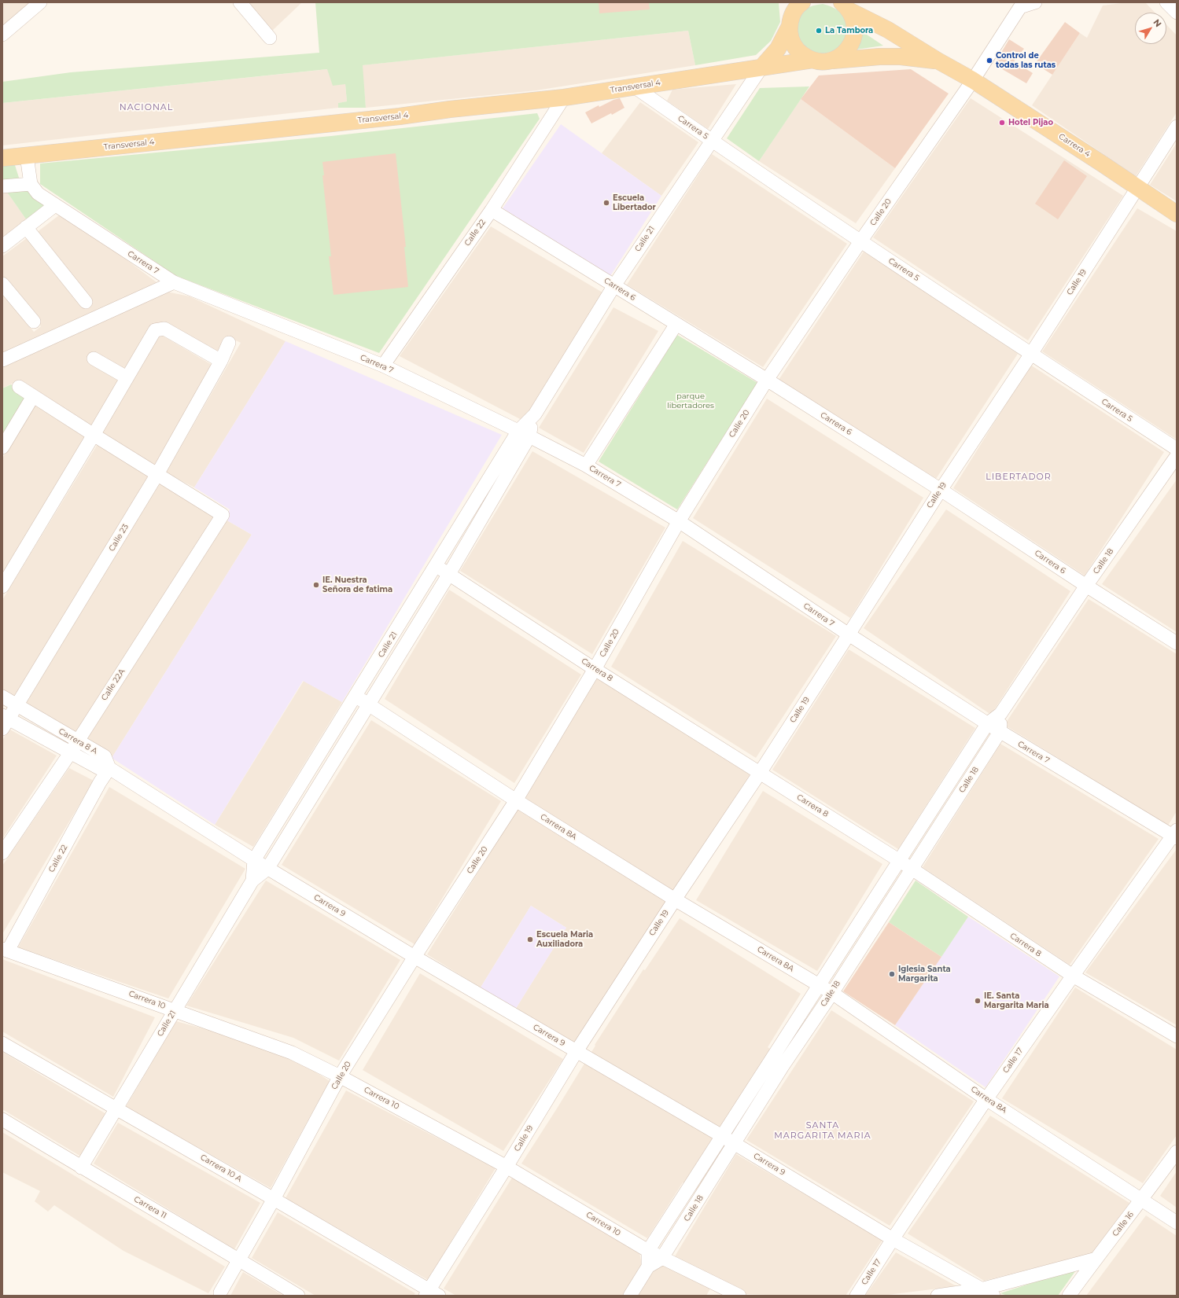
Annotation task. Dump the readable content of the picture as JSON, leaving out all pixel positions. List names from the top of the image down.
{
  "streets": {
    "main road": ["Transversal 4", "Carrera 4"],
    "street": [
      "Carrera 5",
      "Calle 20",
      "Calle 22",
      "Calle 21",
      "Carrera 7",
      "Calle 19",
      "Carrera 6",
      "Calle 23",
      "Calle 18",
      "Carrera 8",
      "Calle 22A",
      "Carrera 8 A",
      "Carrera 8A",
      "Carrera 9",
      "Carrera 10",
      "Calle 17",
      "Carrera 10 A",
      "Carrera 11",
      "Calle 16"
    ]
  },
  "crossings": [
    ["Transversal 4", "Carrera 5"],
    ["Transversal 4", "Carrera 4"],
    ["Transversal 4", "Calle 22"],
    ["Transversal 4", "Calle 21"],
    ["Carrera 5", "Calle 20"],
    ["Carrera 5", "Calle 21"],
    ["Carrera 5", "Calle 19"],
    ["Carrera 4", "Calle 20"],
    ["Carrera 4", "Calle 19"],
    ["Calle 20", "Carrera 7"],
    ["Calle 20", "Carrera 6"],
    ["Calle 20", "Carrera 8"],
    ["Calle 20", "Carrera 8A"],
    ["Calle 20", "Carrera 9"],
    ["Calle 20", "Carrera 10"],
    ["Calle 20", "Carrera 10 A"],
    ["Calle 20", "Carrera 11"],
    ["Calle 22", "Carrera 7"],
    ["Calle 22", "Carrera 6"],
    ["Calle 22", "Carrera 8 A"],
    ["Calle 22", "Carrera 9"],
    ["Calle 22", "Carrera 10"],
    ["Calle 21", "Carrera 7"],
    ["Calle 21", "Carrera 6"],
    ["Calle 21", "Carrera 8"],
    ["Calle 21", "Carrera 8A"],
    ["Calle 21", "Carrera 9"],
    ["Calle 21", "Carrera 10"],
    ["Calle 21", "Carrera 10 A"],
    ["Calle 21", "Carrera 11"],
    ["Carrera 7", "Calle 19"],
    ["Carrera 7", "Calle 18"],
    ["Carrera 7", "Calle 17"],
    ["Calle 19", "Carrera 6"],
    ["Calle 19", "Carrera 8"],
    ["Calle 19", "Carrera 8A"],
    ["Calle 19", "Carrera 9"],
    ["Calle 19", "Carrera 10"],
    ["Calle 19", "Carrera 10 A"],
    ["Carrera 6", "Calle 18"],
    ["Calle 23", "Calle 22A"],
    ["Calle 23", "Carrera 8 A"],
    ["Calle 18", "Carrera 8"],
    ["Calle 18", "Carrera 8A"],
    ["Calle 18", "Carrera 9"],
    ["Calle 18", "Carrera 10"],
    ["Carrera 8", "Calle 17"],
    ["Calle 22A", "Carrera 8 A"],
    ["Carrera 8 A", "Carrera 9"],
    ["Carrera 8A", "Calle 17"],
    ["Carrera 8A", "Calle 16"],
    ["Carrera 9", "Calle 17"]
  ],
  "districts": ["NACIONAL", "LIBERTADOR", "SANTA MARGARITA MARIA"],
  "parks": ["parque libertadores"],
  "places": [
    "La Tambora",
    "Control de todas las rutas",
    "Hotel Pijao",
    "Escuela Libertador",
    "IE. Nuestra Señora de fatima",
    "Escuela Maria Auxiliadora",
    "Iglesia Santa Margarita",
    "IE. Santa Margarita Maria"
  ],
  "north": "top right"
}
